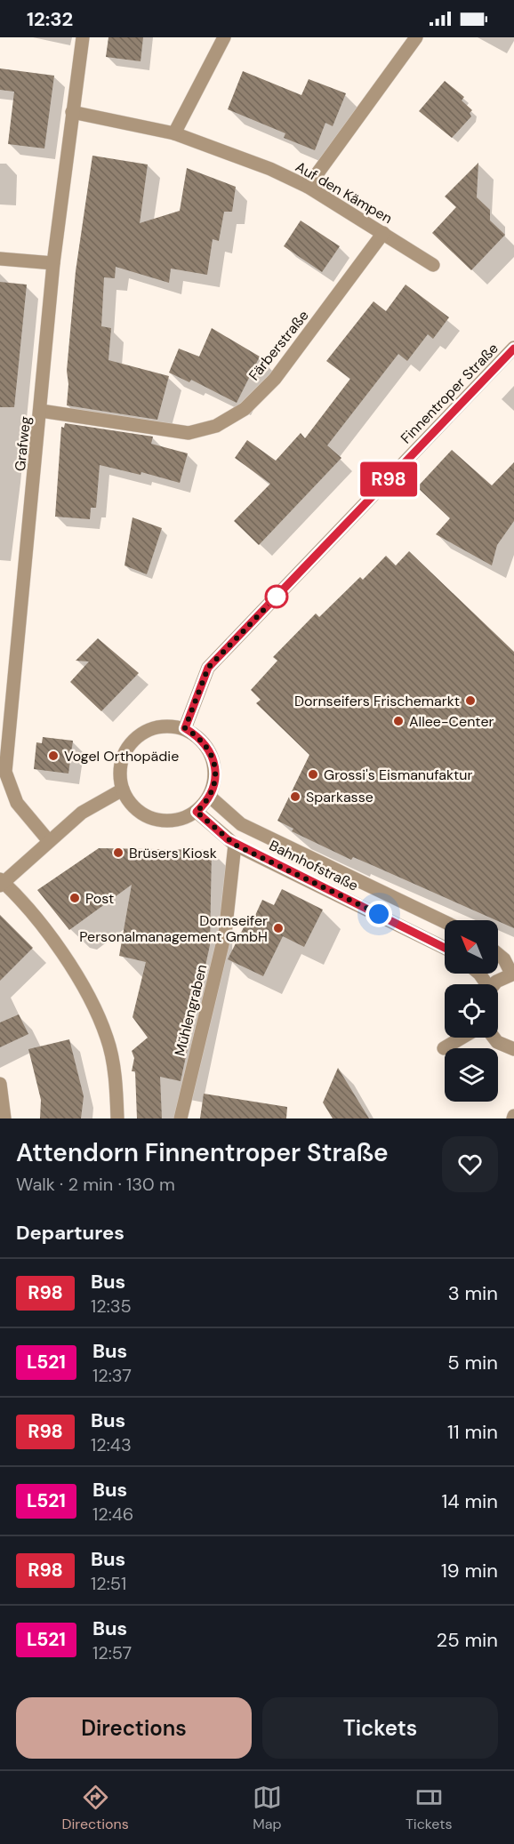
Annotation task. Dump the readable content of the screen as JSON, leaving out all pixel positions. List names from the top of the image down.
{
  "streets": {
    "street": [
      "Auf den Kämpen",
      "Färberstraße",
      "Finnentroper Straße",
      "Grafweg",
      "Bahnhofstraße",
      "Mühlengraben"
    ]
  },
  "crossings": [
    ["Auf den Kämpen", "Färberstraße"],
    ["Auf den Kämpen", "Grafweg"],
    ["Färberstraße", "Grafweg"],
    ["Finnentroper Straße", "Bahnhofstraße"],
    ["Bahnhofstraße", "Mühlengraben"]
  ],
  "places": [
    "Dornseifers Frischemarkt",
    "Allee-Center",
    "Vogel Orthopädie",
    "Grossi's Eismanufaktur",
    "Sparkasse",
    "Brüsers Kiosk",
    "Post",
    "Dornseifer Personalmanagement GmbH"
  ],
  "lines": ["bus line R98"],
  "north": "top left",
  "page": {
    "status": "12:32",
    "on_map": "R98",
    "heading": [
      ["Attendorn Finnentroper Straße", "Walk · 2 min · 130 m"],
      "Departures"
    ],
    "list": [
      {
        "mark": "R98",
        "name": "Bus",
        "note": "12:35",
        "value": "3 min"
      },
      {
        "mark": "L521",
        "name": "Bus",
        "note": "12:37",
        "value": "5 min"
      },
      {
        "mark": "R98",
        "name": "Bus",
        "note": "12:43",
        "value": "11 min"
      },
      {
        "mark": "L521",
        "name": "Bus",
        "note": "12:46",
        "value": "14 min"
      },
      {
        "mark": "R98",
        "name": "Bus",
        "note": "12:51",
        "value": "19 min"
      },
      {
        "mark": "L521",
        "name": "Bus",
        "note": "12:57",
        "value": "25 min"
      }
    ],
    "buttons": ["Directions", "Tickets"],
    "tabs": ["Directions", "Map", "Tickets"]
  }
}
